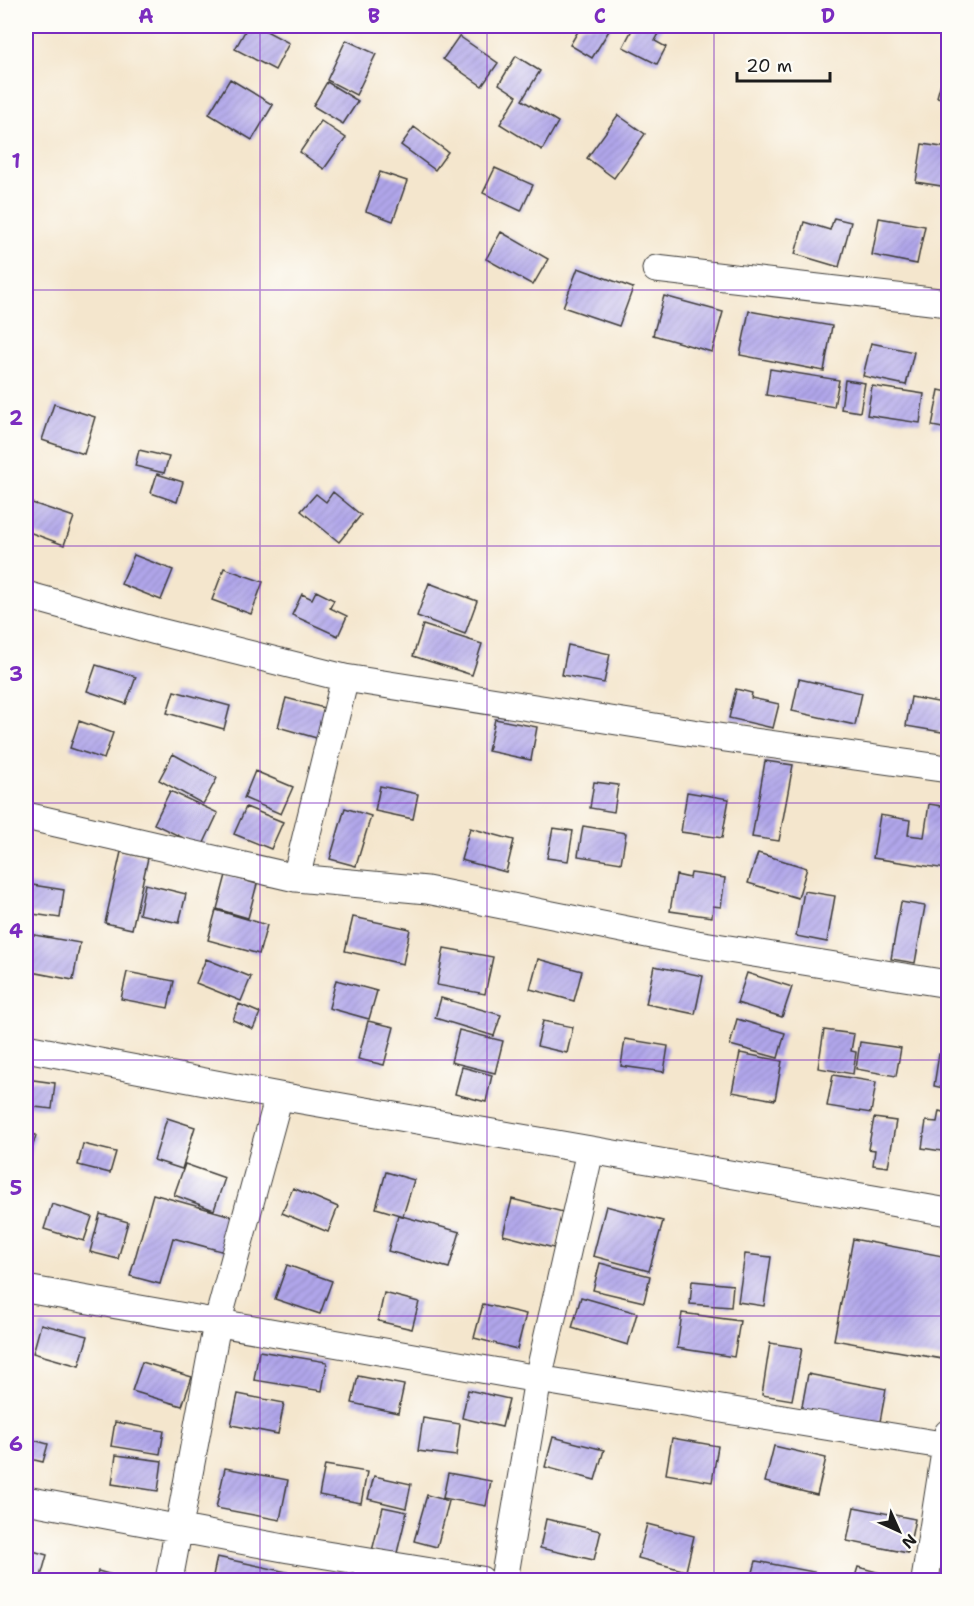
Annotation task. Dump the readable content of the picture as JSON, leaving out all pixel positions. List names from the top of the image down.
{
  "scale_bar": "20 m",
  "north": "bottom right",
  "grid": {
    "columns": [
      "A",
      "B",
      "C",
      "D"
    ],
    "rows": [
      "1",
      "2",
      "3",
      "4",
      "5",
      "6"
    ]
  }
}
